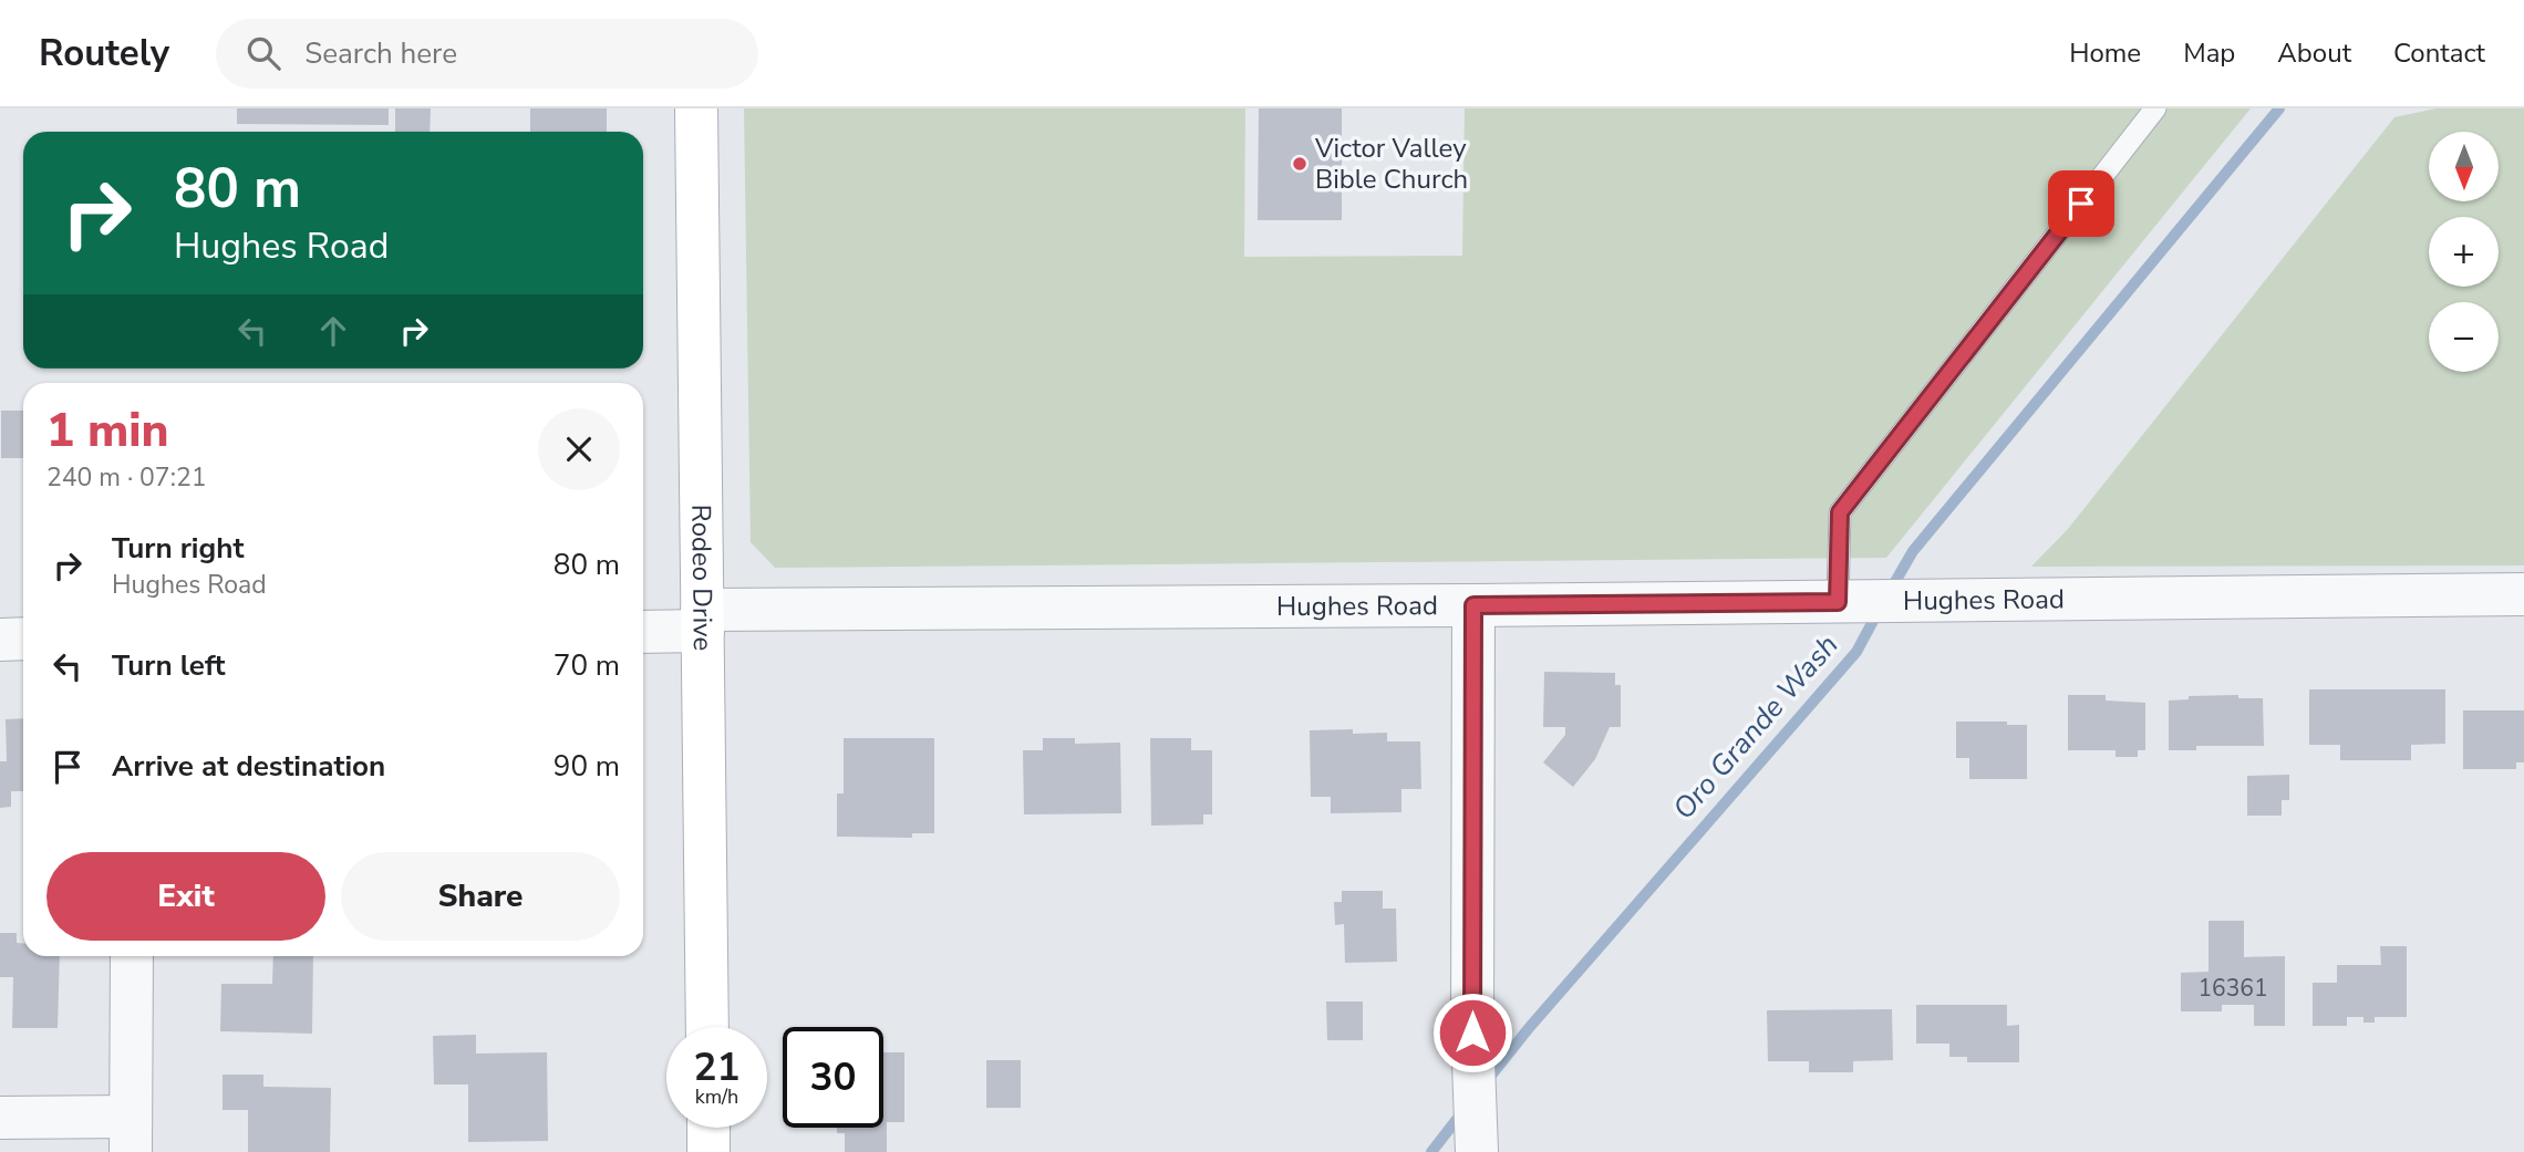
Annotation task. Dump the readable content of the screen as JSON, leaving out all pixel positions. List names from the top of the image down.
{
  "streets": {
    "street": ["Rodeo Drive", "Hughes Road"]
  },
  "crossings": [
    ["Rodeo Drive", "Hughes Road"]
  ],
  "water": ["Oro Grande Wash"],
  "places": ["Victor Valley Bible Church"],
  "house_numbers": ["16361"],
  "north": "bottom",
  "page": {
    "header": "Routely",
    "search": "Search here",
    "nav": [
      "Home",
      "Map",
      "About",
      "Contact"
    ],
    "map_buttons": ["+", "−"],
    "turn": ["80 m", "Hughes Road"],
    "heading": ["1 min", "240 m · 07:21"],
    "list": [
      {
        "name": "Turn right",
        "note": "Hughes Road",
        "value": "80 m"
      },
      {
        "name": "Turn left",
        "value": "70 m"
      },
      {
        "name": "Arrive at destination",
        "value": "90 m"
      }
    ],
    "buttons": ["Exit", "Share"],
    "speed": "21 km/h",
    "limit": "30"
  }
}
